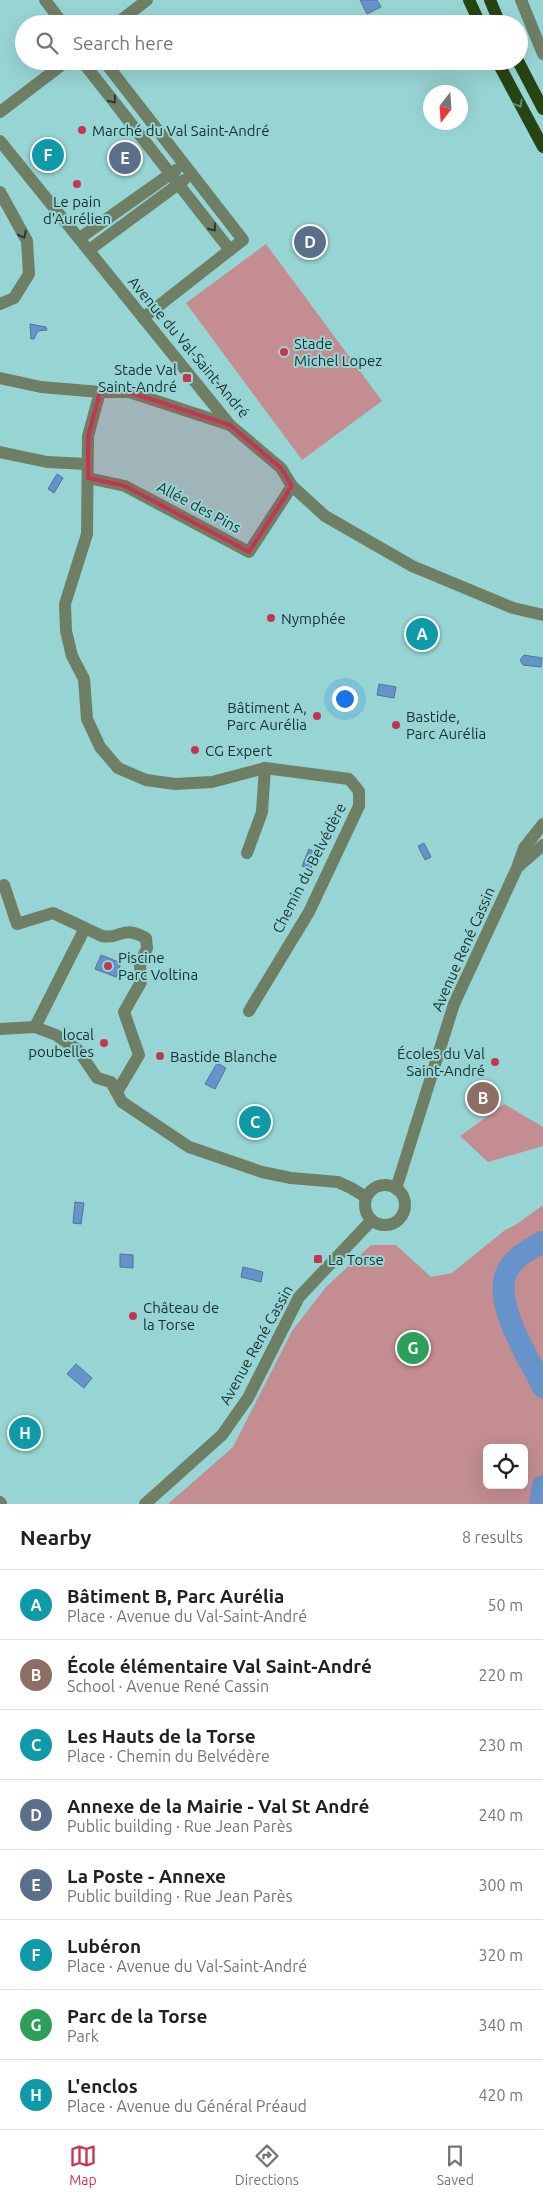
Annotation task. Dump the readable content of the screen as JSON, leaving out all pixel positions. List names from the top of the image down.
{
  "streets": {
    "street": [
      "Avenue du Val-Saint-André",
      "Allée des Pins",
      "Chemin du Belvédère",
      "Avenue René Cassin"
    ]
  },
  "crossings": [
    ["Avenue du Val-Saint-André", "Allée des Pins"],
    ["Allée des Pins", "Chemin du Belvédère"]
  ],
  "places": {
    "other": [
      "Marché du Val Saint-André",
      "Le pain d'Aurélien",
      "Stade Michel Lopez",
      "Nymphée",
      "Bâtiment A, Parc Aurélia",
      "Bastide, Parc Aurélia",
      "CG Expert",
      "Piscine Parc Voltina",
      "local poubelles",
      "Bastide Blanche",
      "Écoles du Val Saint-André",
      "Château de la Torse"
    ],
    "transit": ["Stade Val Saint-André", "La Torse"]
  },
  "north": "bottom",
  "page": {
    "search": "Search here",
    "pins": [
      "F",
      "E",
      "D",
      "A",
      "B",
      "C",
      "G",
      "H"
    ],
    "heading": ["Nearby", "8 results"],
    "list": [
      {
        "mark": "A",
        "name": "Bâtiment B, Parc Aurélia",
        "note": "Place · Avenue du Val-Saint-André",
        "value": "50 m"
      },
      {
        "mark": "B",
        "name": "École élémentaire Val Saint-André",
        "note": "School · Avenue René Cassin",
        "value": "220 m"
      },
      {
        "mark": "C",
        "name": "Les Hauts de la Torse",
        "note": "Place · Chemin du Belvédère",
        "value": "230 m"
      },
      {
        "mark": "D",
        "name": "Annexe de la Mairie - Val St André",
        "note": "Public building · Rue Jean Parès",
        "value": "240 m"
      },
      {
        "mark": "E",
        "name": "La Poste - Annexe",
        "note": "Public building · Rue Jean Parès",
        "value": "300 m"
      },
      {
        "mark": "F",
        "name": "Lubéron",
        "note": "Place · Avenue du Val-Saint-André",
        "value": "320 m"
      },
      {
        "mark": "G",
        "name": "Parc de la Torse",
        "note": "Park",
        "value": "340 m"
      },
      {
        "mark": "H",
        "name": "L'enclos",
        "note": "Place · Avenue du Général Préaud",
        "value": "420 m"
      }
    ],
    "nav": ["Map", "Directions", "Saved"]
  }
}
